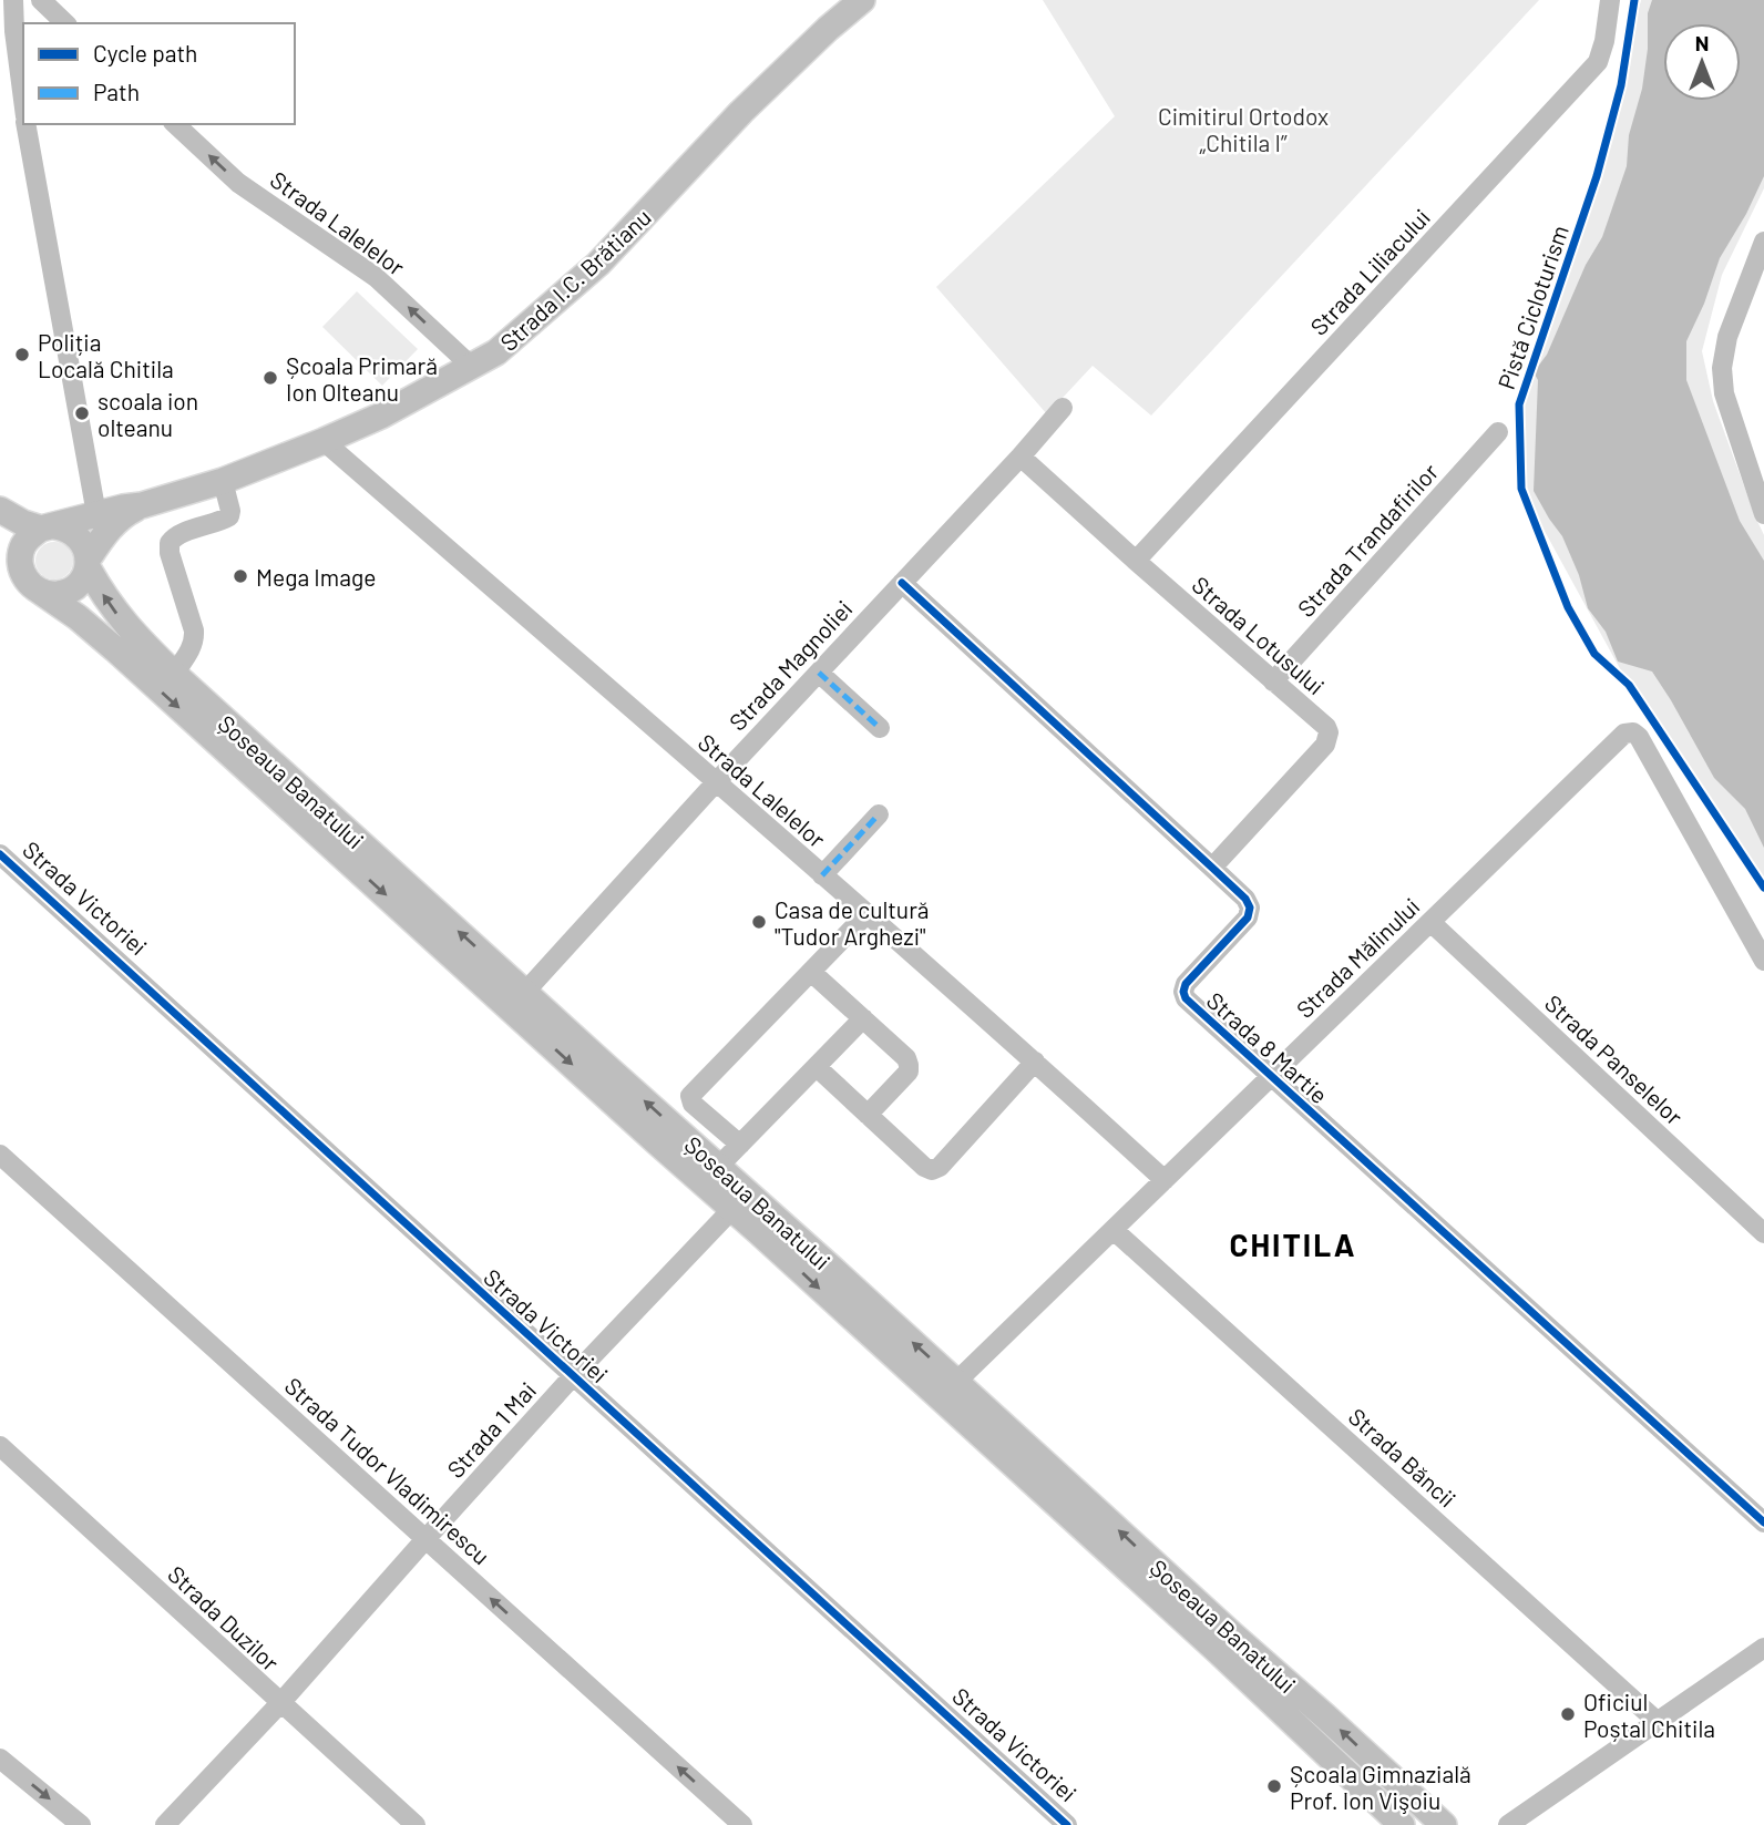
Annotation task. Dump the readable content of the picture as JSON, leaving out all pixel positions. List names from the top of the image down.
{
  "streets": {
    "main road": ["Strada I.C. Brătianu", "Șoseaua Banatului"],
    "street": [
      "Strada Lalelelor",
      "Strada Liliacului",
      "Strada Trandafirilor",
      "Strada Lotusului",
      "Strada Magnoliei",
      "Strada Victoriei",
      "Strada Mălinului",
      "Strada 8 Martie",
      "Strada Panselelor",
      "Strada 1 Mai",
      "Strada Băncii",
      "Strada Tudor Vladimirescu",
      "Strada Duzilor"
    ],
    "cycle path": ["Pistă Cicloturism"]
  },
  "crossings": [
    ["Strada Lalelelor", "Strada I.C. Brătianu"],
    ["Strada Lalelelor", "Strada Magnoliei"],
    ["Strada Lalelelor", "Strada Mălinului"],
    ["Strada Liliacului", "Strada Lotusului"],
    ["Strada I.C. Brătianu", "Șoseaua Banatului"],
    ["Strada Trandafirilor", "Strada Lotusului"],
    ["Strada Lotusului", "Strada Magnoliei"],
    ["Strada Lotusului", "Strada 8 Martie"],
    ["Strada Magnoliei", "Șoseaua Banatului"],
    ["Strada Magnoliei", "Strada 8 Martie"],
    ["Șoseaua Banatului", "Strada Mălinului"],
    ["Șoseaua Banatului", "Strada 1 Mai"],
    ["Strada Victoriei", "Strada 1 Mai"],
    ["Strada Mălinului", "Strada 8 Martie"],
    ["Strada Mălinului", "Strada Panselelor"],
    ["Strada Mălinului", "Strada Băncii"],
    ["Strada 1 Mai", "Strada Tudor Vladimirescu"],
    ["Strada 1 Mai", "Strada Duzilor"]
  ],
  "one_way": ["Strada Tudor Vladimirescu"],
  "districts": ["CHITILA"],
  "parks": ["Cimitirul Ortodox „Chitila I”"],
  "places": [
    "Poliția Locală Chitila",
    "Școala Primară Ion Olteanu",
    "scoala ion olteanu",
    "Mega Image",
    "Casa de cultură \"Tudor Arghezi\"",
    "Oficiul Poștal Chitila",
    "Școala Gimnazială Prof. Ion Vişoiu"
  ],
  "legend": ["Cycle path", "Path"],
  "north": "top"
}
